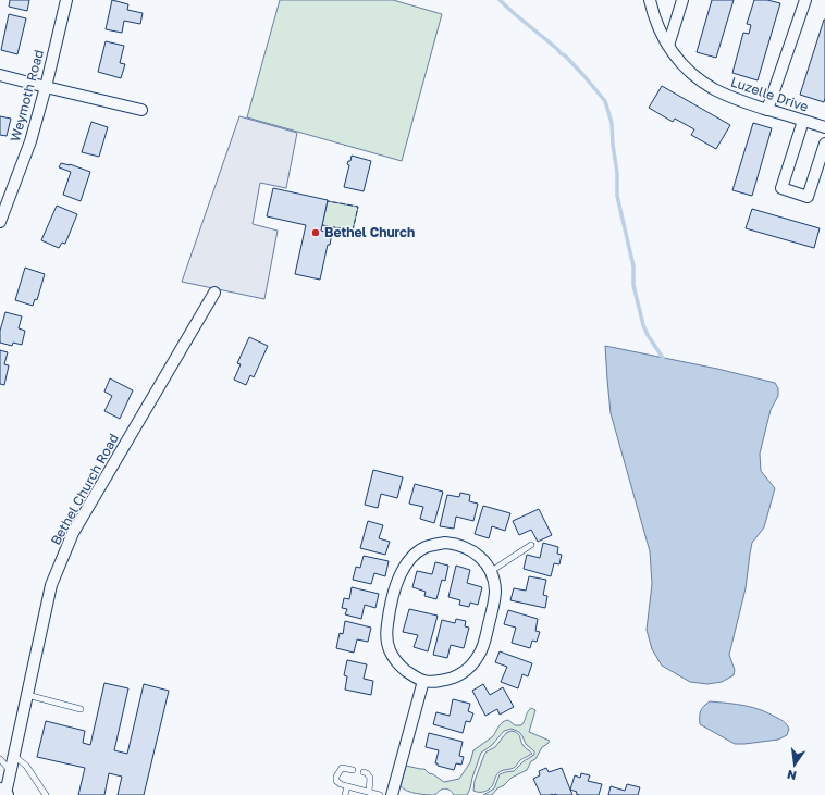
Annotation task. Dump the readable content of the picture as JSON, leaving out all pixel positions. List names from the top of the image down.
{
  "streets": {
    "street": ["Luzelle Drive", "Weymoth Road", "Bethel Church Road"]
  },
  "places": ["Bethel Church"],
  "north": "bottom"
}
